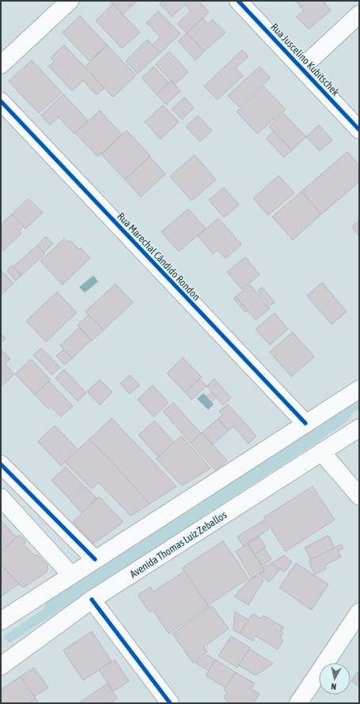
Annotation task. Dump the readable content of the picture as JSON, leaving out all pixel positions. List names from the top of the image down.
{
  "streets": {
    "street": ["Rua Juscelino Kubitschek", "Rua Marechal Cândido Rondon", "Avenida Thomas Luiz Zeballos"]
  },
  "north": "bottom"
}
